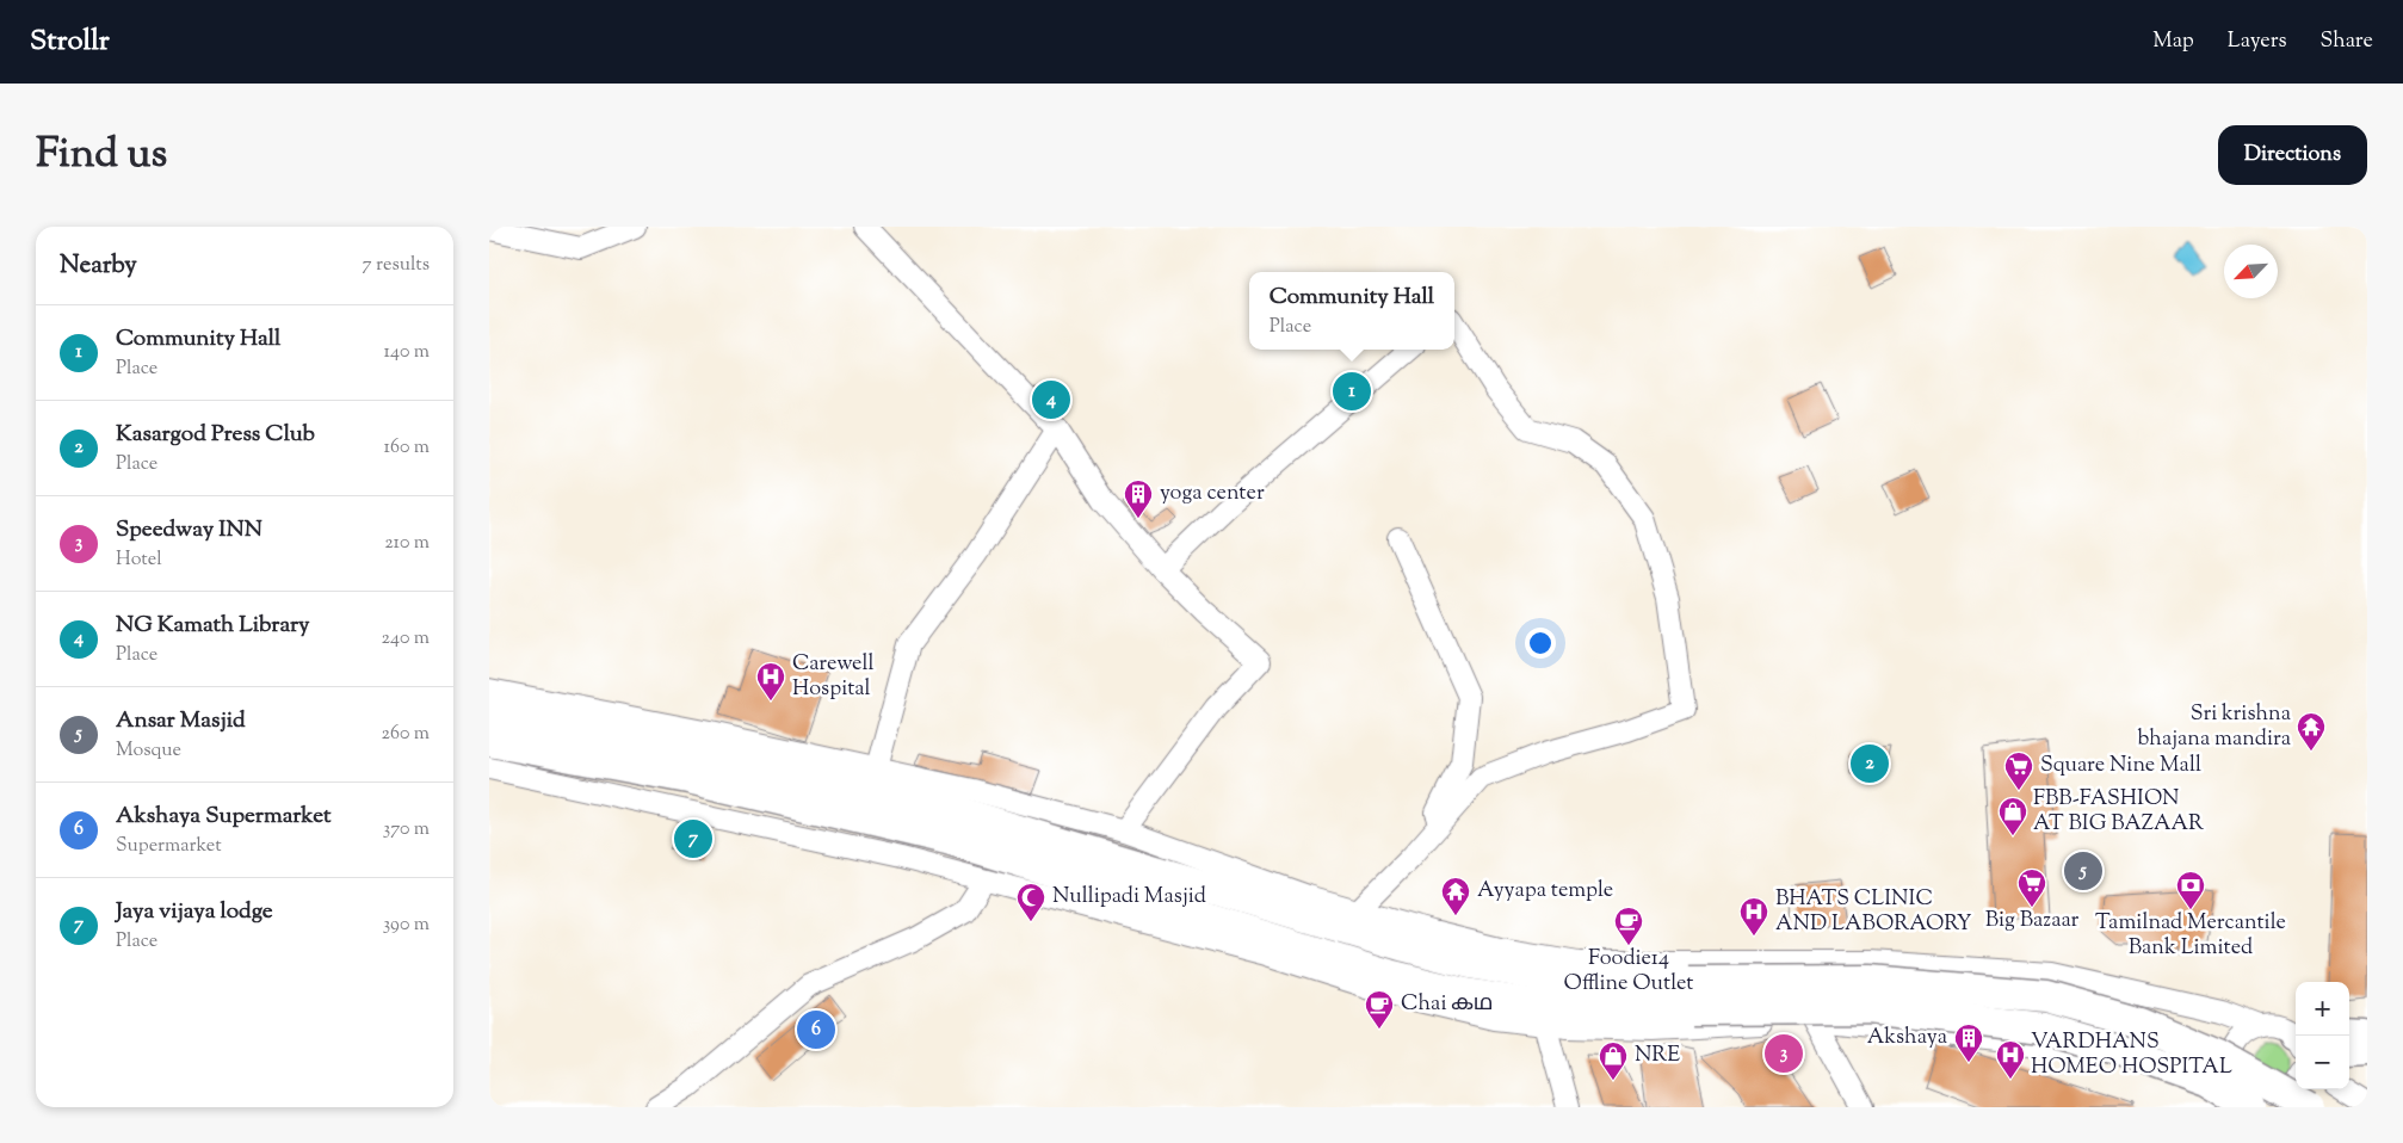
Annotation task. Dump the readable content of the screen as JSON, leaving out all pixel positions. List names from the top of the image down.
{
  "places": {
    "building": ["yoga center", "Akshaya"],
    "hospital": ["Carewell Hospital", "BHATS CLINIC AND LABORAORY", "VARDHANS HOMEO HOSPITAL"],
    "temple": ["Sri krishna bhajana mandira", "Ayyapa temple"],
    "supermarket": ["Square Nine Mall", "Big Bazaar"],
    "shop": ["FBB-FASHION AT BIG BAZAAR", "NRE"],
    "bank": ["Tamilnad Mercantile Bank Limited"],
    "mosque": ["Nullipadi Masjid"],
    "cafe": ["Foodie14 Offline Outlet", "Chai കഥ"]
  },
  "north": "bottom left",
  "page": {
    "header": "Strollr",
    "nav": ["Map", "Layers", "Share"],
    "title": "Find us",
    "buttons": "Directions",
    "heading": ["Nearby", "7 results"],
    "popup": ["Community Hall", "Place"],
    "list": [
      {
        "mark": "1",
        "name": "Community Hall",
        "note": "Place",
        "value": "140 m"
      },
      {
        "mark": "2",
        "name": "Kasargod Press Club",
        "note": "Place",
        "value": "160 m"
      },
      {
        "mark": "3",
        "name": "Speedway INN",
        "note": "Hotel",
        "value": "210 m"
      },
      {
        "mark": "4",
        "name": "NG Kamath Library",
        "note": "Place",
        "value": "240 m"
      },
      {
        "mark": "5",
        "name": "Ansar Masjid",
        "note": "Mosque",
        "value": "260 m"
      },
      {
        "mark": "6",
        "name": "Akshaya Supermarket",
        "note": "Supermarket",
        "value": "370 m"
      },
      {
        "mark": "7",
        "name": "Jaya vijaya lodge",
        "note": "Place",
        "value": "390 m"
      }
    ],
    "pins": [
      "1",
      "4",
      "2",
      "7",
      "5",
      "6",
      "3"
    ],
    "map_buttons": ["+", "−"]
  }
}
